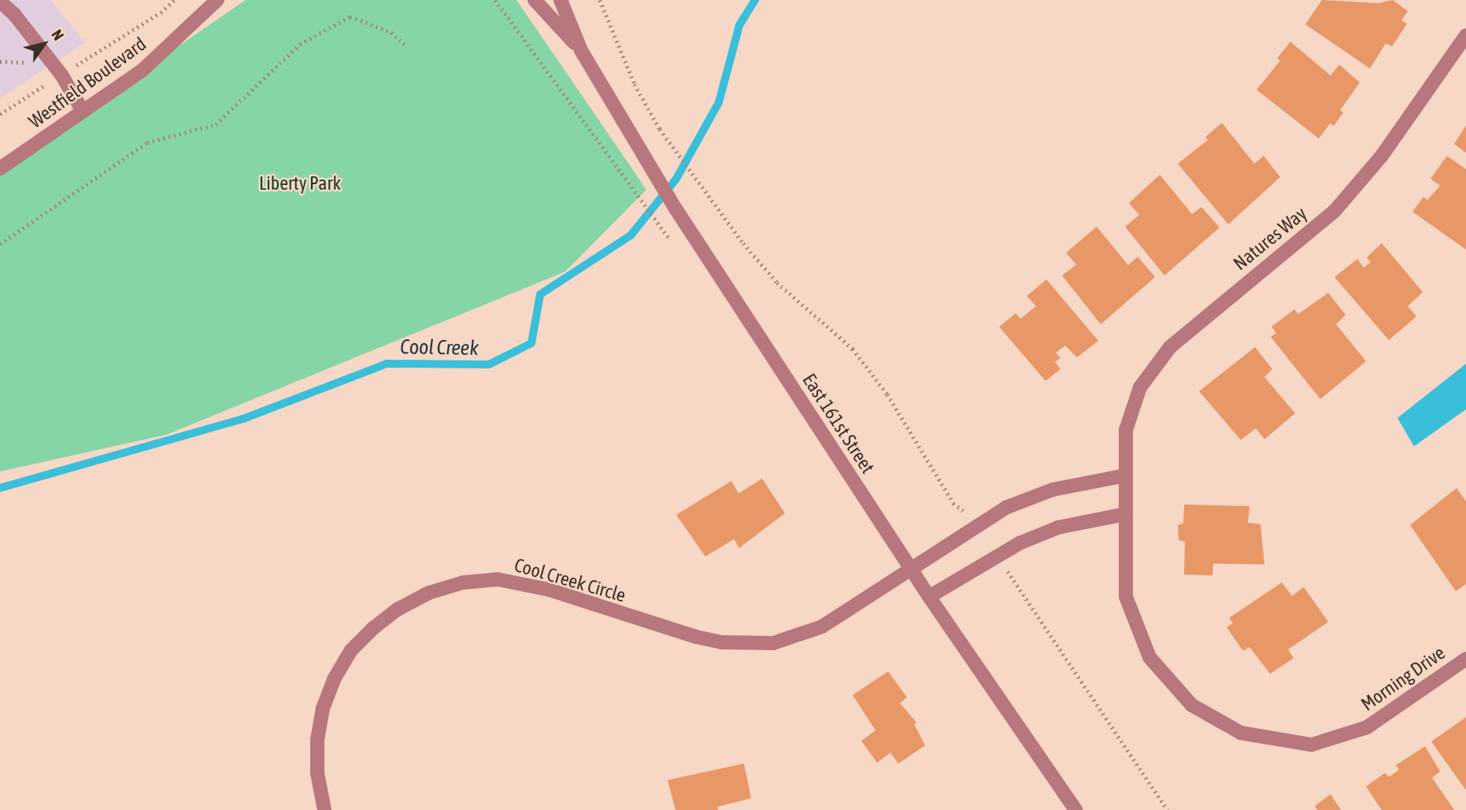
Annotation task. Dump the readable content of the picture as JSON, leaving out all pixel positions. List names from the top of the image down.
{
  "streets": {
    "street": [
      "Westfield Boulevard",
      "Natures Way",
      "East 161st Street",
      "Cool Creek Circle",
      "Morning Drive"
    ]
  },
  "crossings": [
    ["Natures Way", "Cool Creek Circle"],
    ["Natures Way", "Morning Drive"],
    ["East 161st Street", "Cool Creek Circle"],
    ["Cool Creek Circle", "Morning Drive"]
  ],
  "water": ["Cool Creek"],
  "parks": ["Liberty Park"],
  "north": "top right"
}
